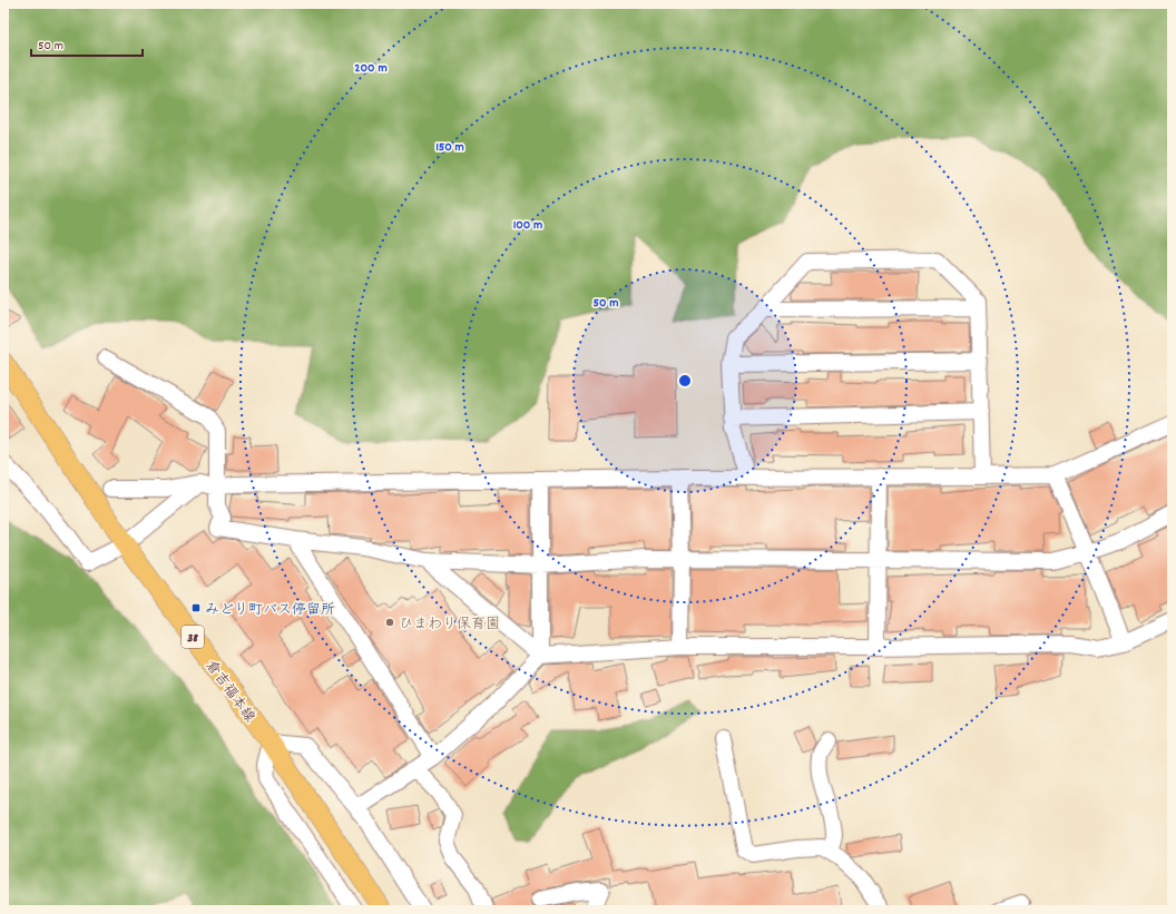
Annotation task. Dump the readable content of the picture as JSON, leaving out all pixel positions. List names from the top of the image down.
{
  "streets": {
    "main road": ["38", "倉吉福本線"]
  },
  "places": {
    "transit": ["みどり町バス停留所"],
    "other": ["ひまわり保育園"]
  },
  "scale_bar": "50 m",
  "rings": [
    "200 m",
    "150 m",
    "100 m",
    "50 m"
  ]
}
